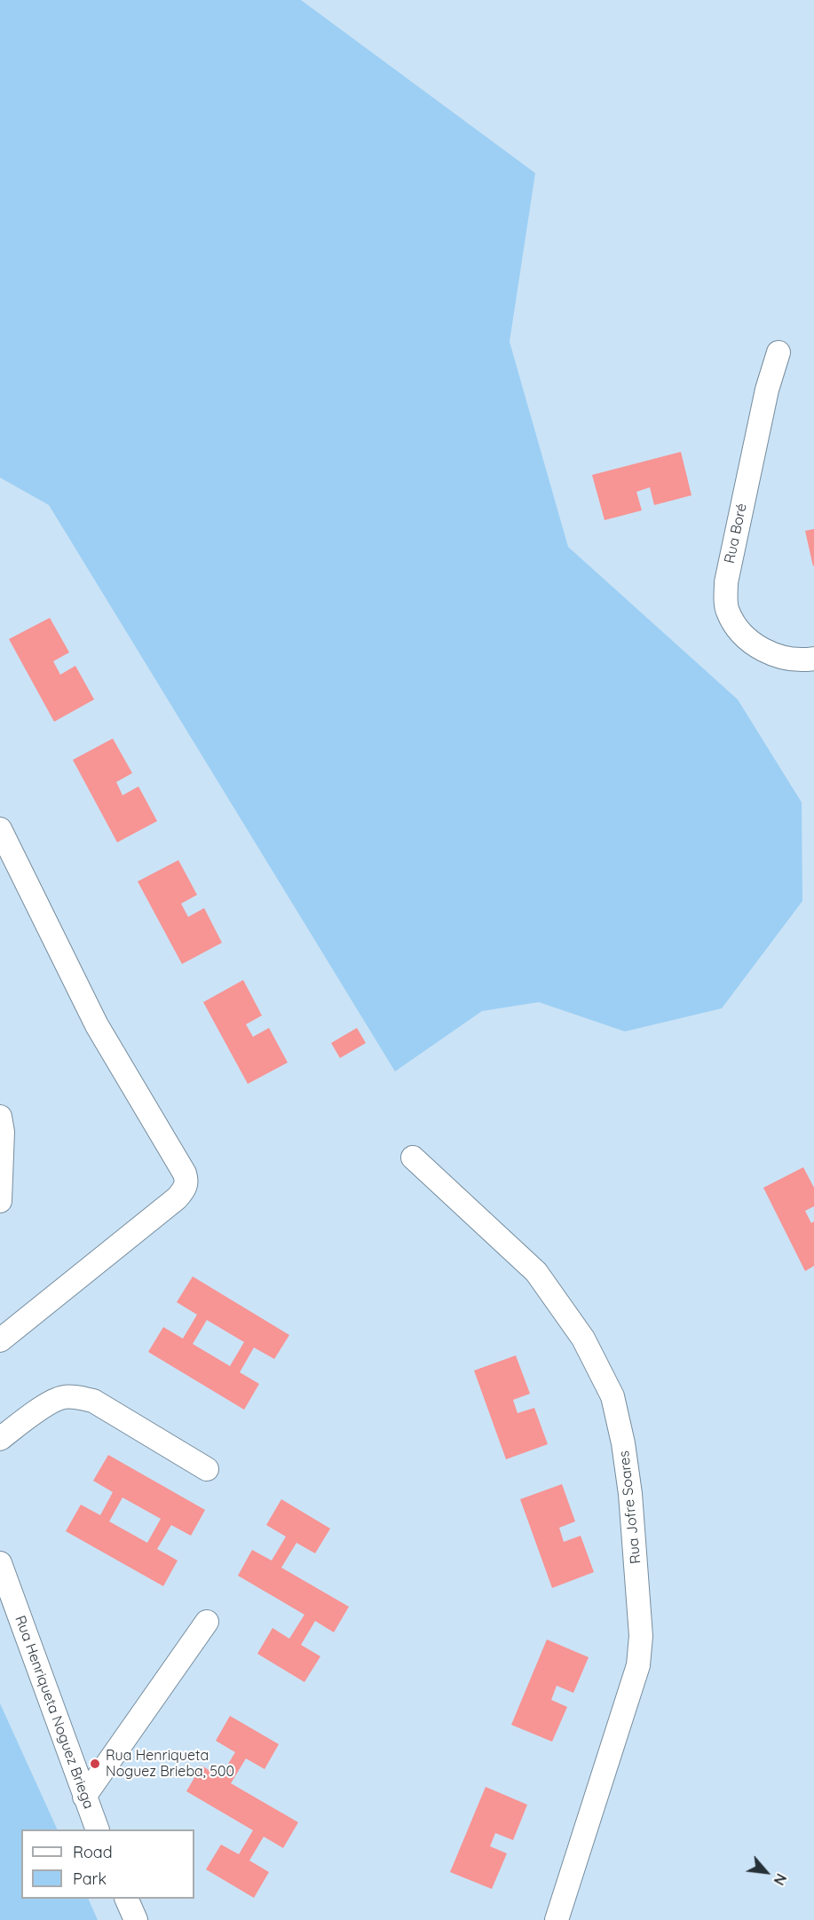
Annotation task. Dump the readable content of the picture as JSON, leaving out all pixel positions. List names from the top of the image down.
{
  "streets": {
    "street": ["Rua Boré", "Rua Jofre Soares", "Rua Henriqueta Noguez Briega"]
  },
  "places": ["Rua Henriqueta Noguez Brieba, 500"],
  "legend": ["Road", "Park"],
  "north": "bottom right"
}
